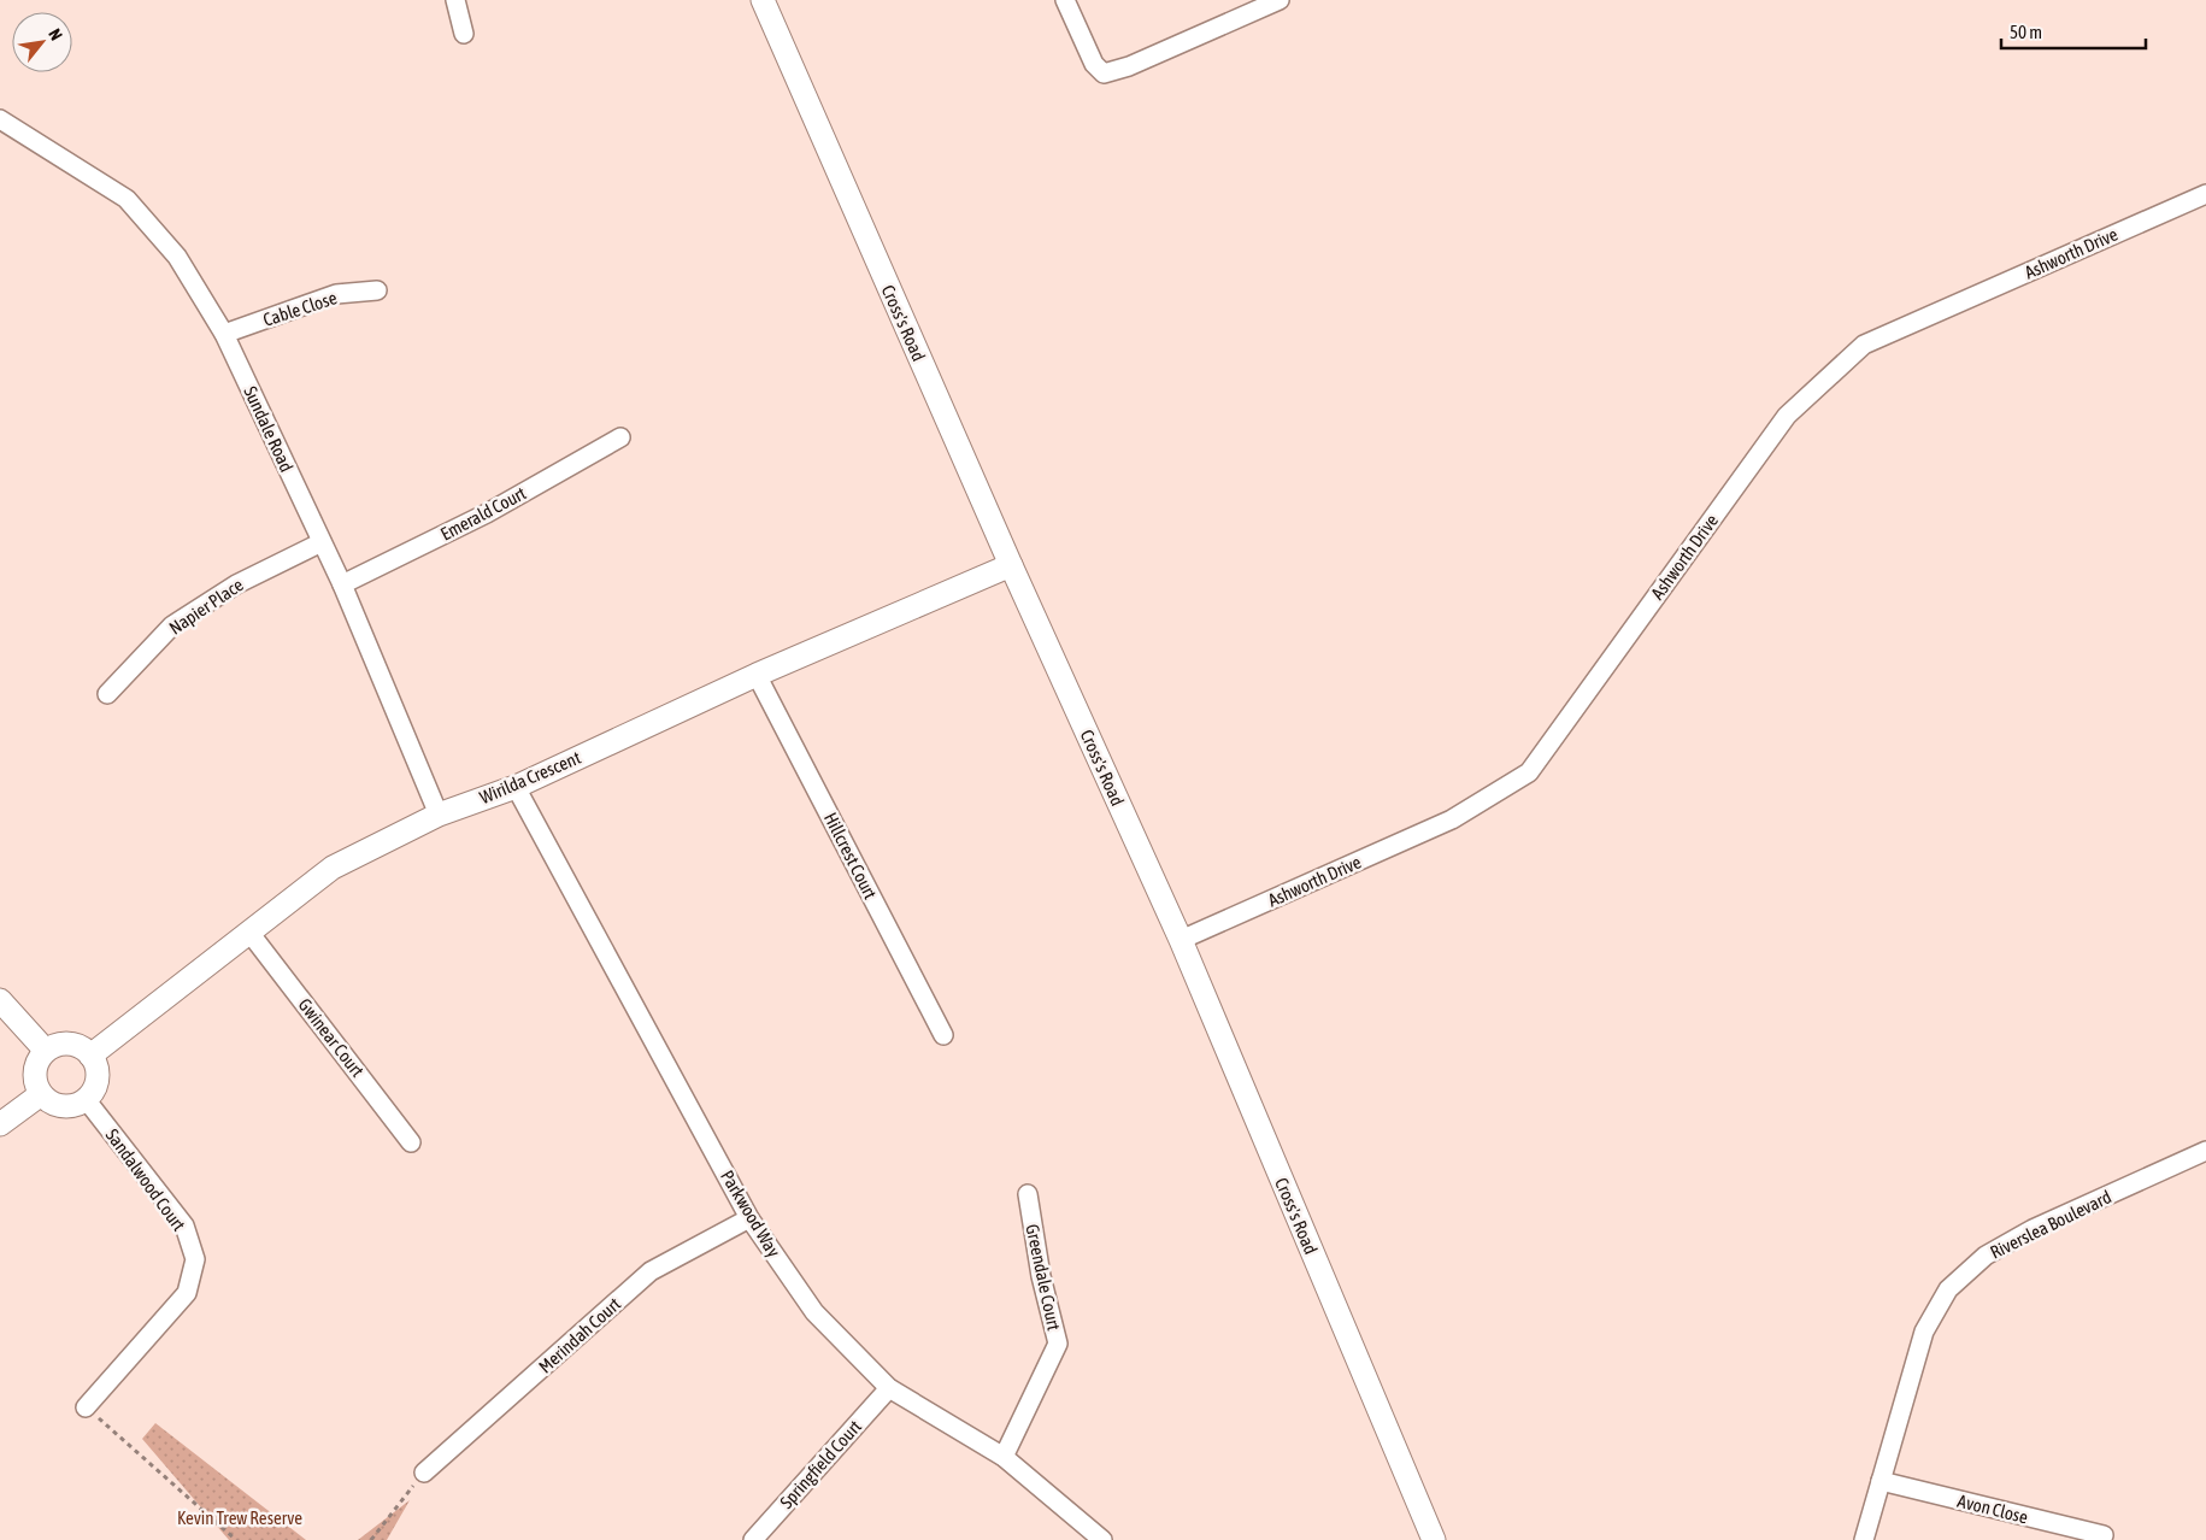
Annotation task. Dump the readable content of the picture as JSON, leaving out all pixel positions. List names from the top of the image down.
{
  "streets": {
    "street": [
      "Ashworth Drive",
      "Cable Close",
      "Cross's Road",
      "Sundale Road",
      "Emerald Court",
      "Napier Place",
      "Wirilda Crescent",
      "Hillcrest Court",
      "Gwinear Court",
      "Sandalwood Court",
      "Parkwood Way",
      "Riverslea Boulevard",
      "Greendale Court",
      "Merindah Court",
      "Springfield Court",
      "Avon Close"
    ]
  },
  "crossings": [
    ["Ashworth Drive", "Cross's Road"],
    ["Cable Close", "Sundale Road"],
    ["Cross's Road", "Wirilda Crescent"],
    ["Sundale Road", "Emerald Court"],
    ["Sundale Road", "Napier Place"],
    ["Sundale Road", "Wirilda Crescent"],
    ["Wirilda Crescent", "Hillcrest Court"],
    ["Wirilda Crescent", "Gwinear Court"],
    ["Wirilda Crescent", "Sandalwood Court"],
    ["Wirilda Crescent", "Parkwood Way"],
    ["Parkwood Way", "Greendale Court"],
    ["Parkwood Way", "Merindah Court"],
    ["Parkwood Way", "Springfield Court"],
    ["Riverslea Boulevard", "Avon Close"]
  ],
  "parks": ["Kevin Trew Reserve"],
  "scale_bar": "50 m",
  "north": "top right"
}
